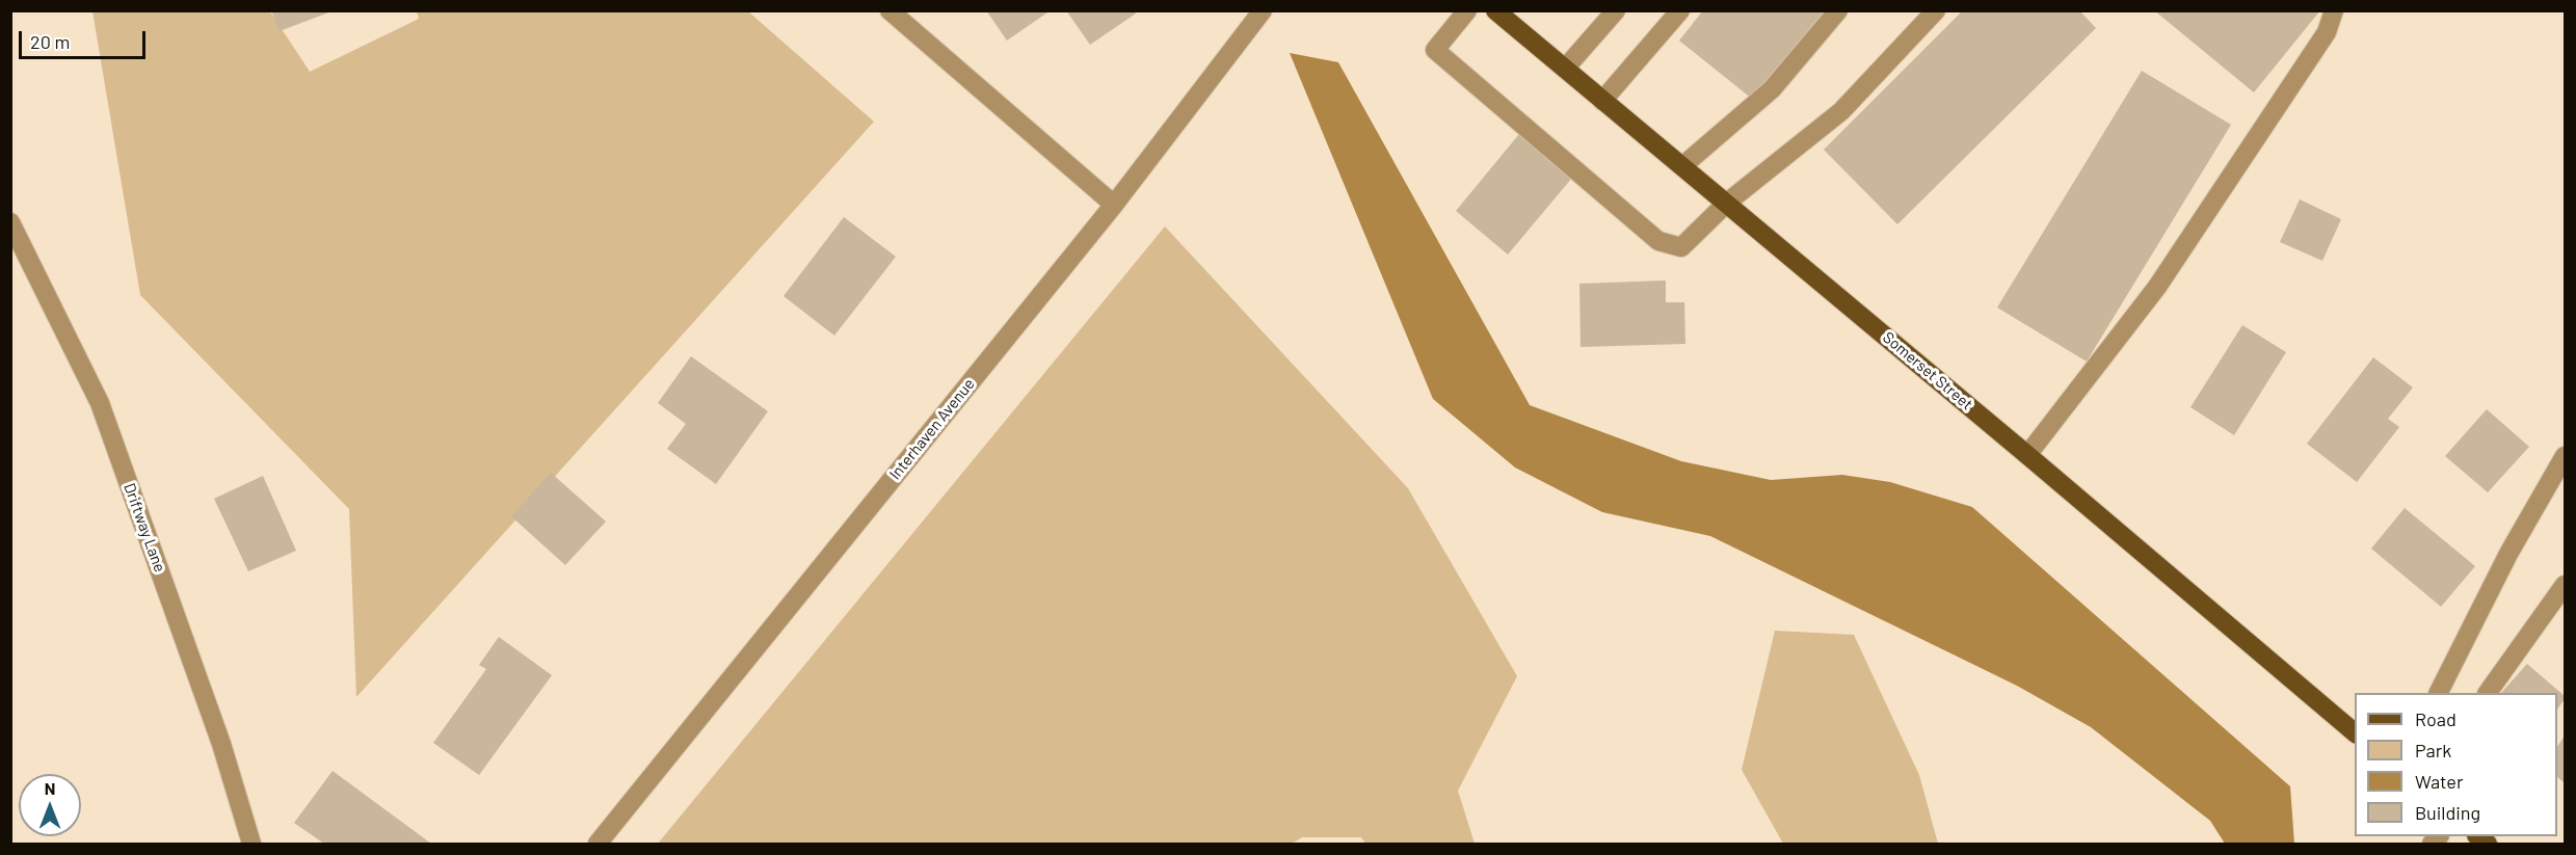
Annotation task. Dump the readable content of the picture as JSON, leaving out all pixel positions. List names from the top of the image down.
{
  "streets": {
    "main road": ["Somerset Street"],
    "street": ["Interhaven Avenue", "Driftway Lane"]
  },
  "legend": [
    "Road",
    "Park",
    "Water",
    "Building"
  ],
  "scale_bar": "20 m",
  "north": "top"
}
